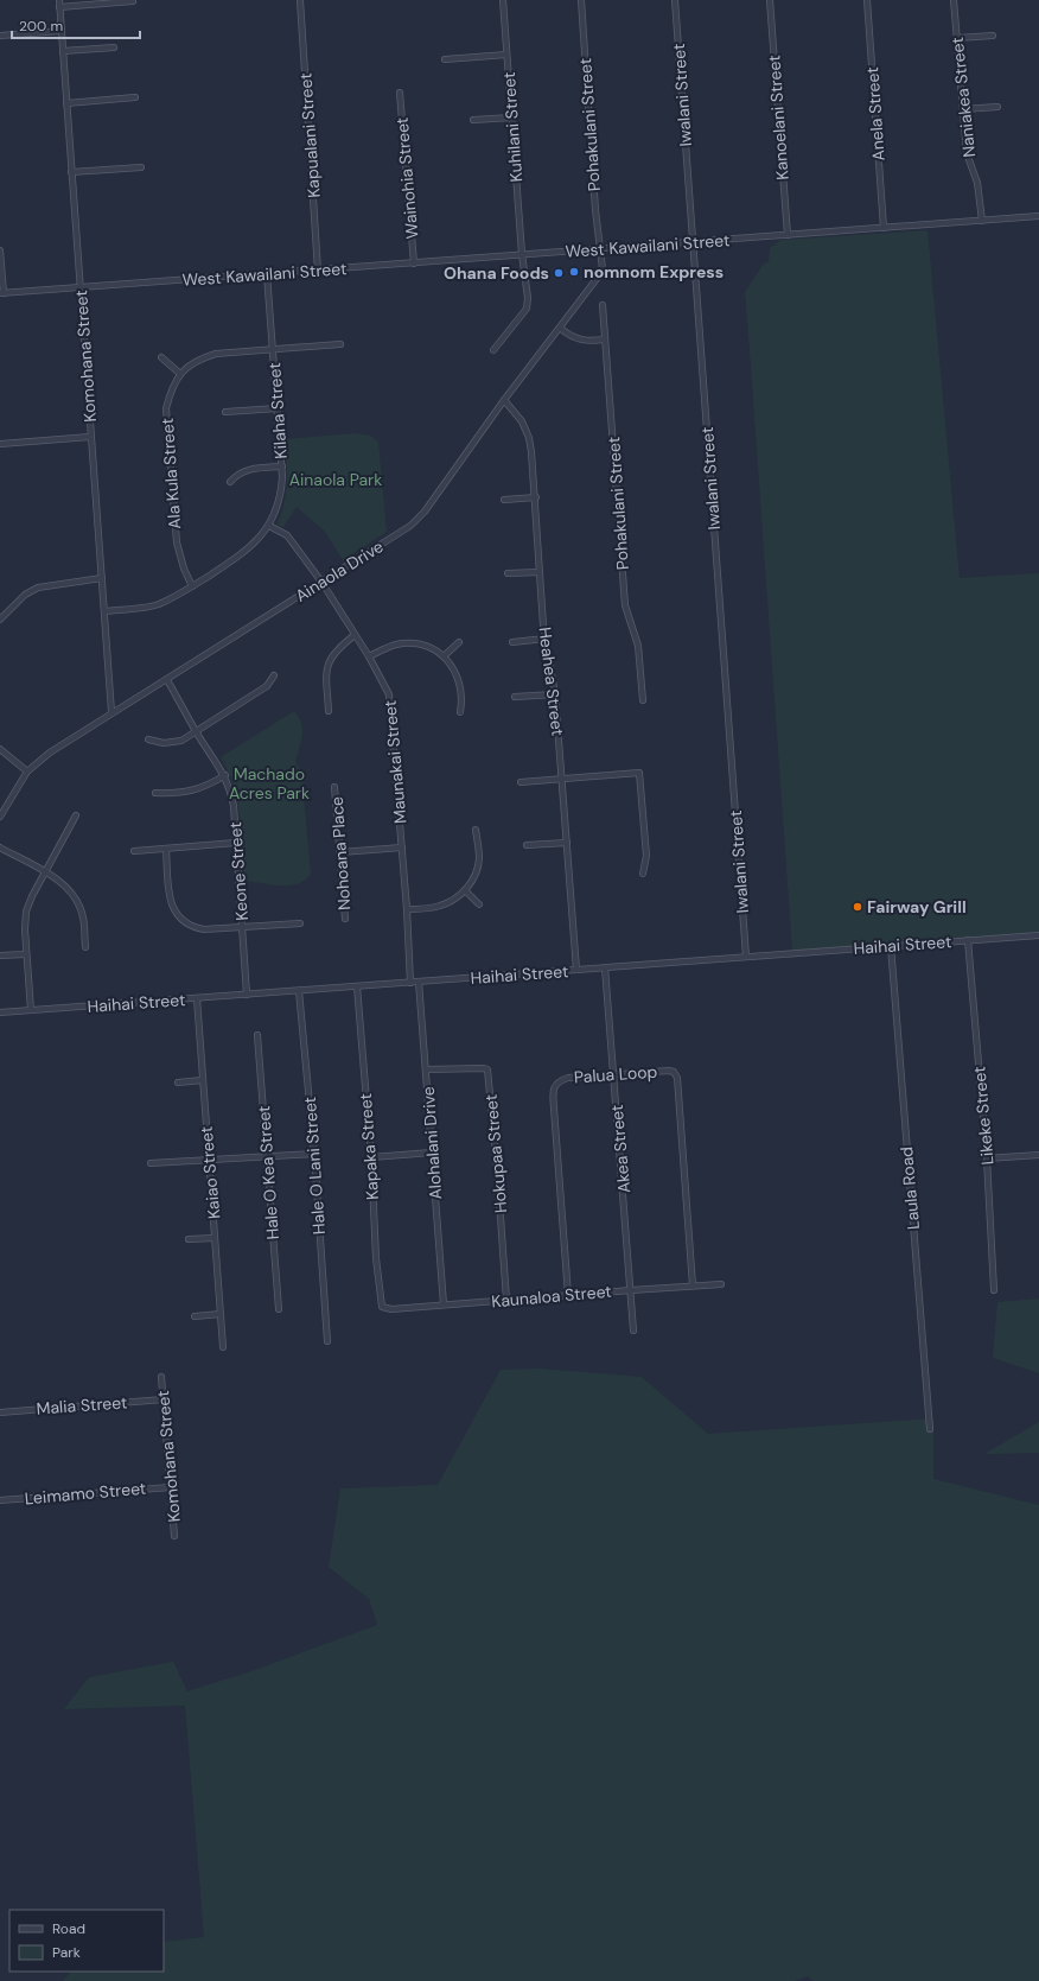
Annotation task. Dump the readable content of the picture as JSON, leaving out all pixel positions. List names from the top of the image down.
{
  "streets": {
    "street": [
      "Iwalani Street",
      "Naniakea Street",
      "Anela Street",
      "Kanoelani Street",
      "Pohakulani Street",
      "Kuhilani Street",
      "Kapualani Street",
      "Wainohia Street",
      "West Kawailani Street",
      "Komohana Street",
      "Kilaha Street",
      "Ala Kula Street",
      "Ainaola Drive",
      "Heahea Street",
      "Maunakai Street",
      "Nohoana Place",
      "Keone Street",
      "Haihai Street",
      "Palua Loop",
      "Likeke Street",
      "Alohalani Drive",
      "Kapaka Street",
      "Akea Street",
      "Hokupaa Street",
      "Hale O Lani Street",
      "Kaiao Street",
      "Hale O Kea Street",
      "Laula Road",
      "Kaunaloa Street",
      "Malia Street",
      "Leimamo Street"
    ]
  },
  "crossings": [
    ["Iwalani Street", "West Kawailani Street"],
    ["Iwalani Street", "Haihai Street"],
    ["Naniakea Street", "West Kawailani Street"],
    ["Anela Street", "West Kawailani Street"],
    ["Kanoelani Street", "West Kawailani Street"],
    ["Pohakulani Street", "West Kawailani Street"],
    ["Pohakulani Street", "Ainaola Drive"],
    ["Kuhilani Street", "West Kawailani Street"],
    ["Kapualani Street", "West Kawailani Street"],
    ["Wainohia Street", "West Kawailani Street"],
    ["West Kawailani Street", "Komohana Street"],
    ["West Kawailani Street", "Kilaha Street"],
    ["West Kawailani Street", "Ainaola Drive"],
    ["Komohana Street", "Kilaha Street"],
    ["Komohana Street", "Ainaola Drive"],
    ["Komohana Street", "Malia Street"],
    ["Komohana Street", "Leimamo Street"],
    ["Kilaha Street", "Ala Kula Street"],
    ["Kilaha Street", "Maunakai Street"],
    ["Ainaola Drive", "Heahea Street"],
    ["Ainaola Drive", "Maunakai Street"],
    ["Ainaola Drive", "Keone Street"],
    ["Heahea Street", "Haihai Street"],
    ["Maunakai Street", "Haihai Street"],
    ["Keone Street", "Haihai Street"],
    ["Haihai Street", "Likeke Street"],
    ["Haihai Street", "Alohalani Drive"],
    ["Haihai Street", "Kapaka Street"],
    ["Haihai Street", "Akea Street"],
    ["Haihai Street", "Hale O Lani Street"],
    ["Haihai Street", "Kaiao Street"],
    ["Haihai Street", "Laula Road"],
    ["Palua Loop", "Akea Street"],
    ["Palua Loop", "Kaunaloa Street"],
    ["Alohalani Drive", "Hokupaa Street"],
    ["Alohalani Drive", "Kaunaloa Street"],
    ["Kapaka Street", "Kaunaloa Street"],
    ["Akea Street", "Kaunaloa Street"],
    ["Hokupaa Street", "Kaunaloa Street"]
  ],
  "parks": ["Ainaola Park", "Machado Acres Park"],
  "places": ["nomnom Express", "Ohana Foods", "Fairway Grill"],
  "legend": ["Road", "Park"],
  "scale_bar": "200 m"
}
